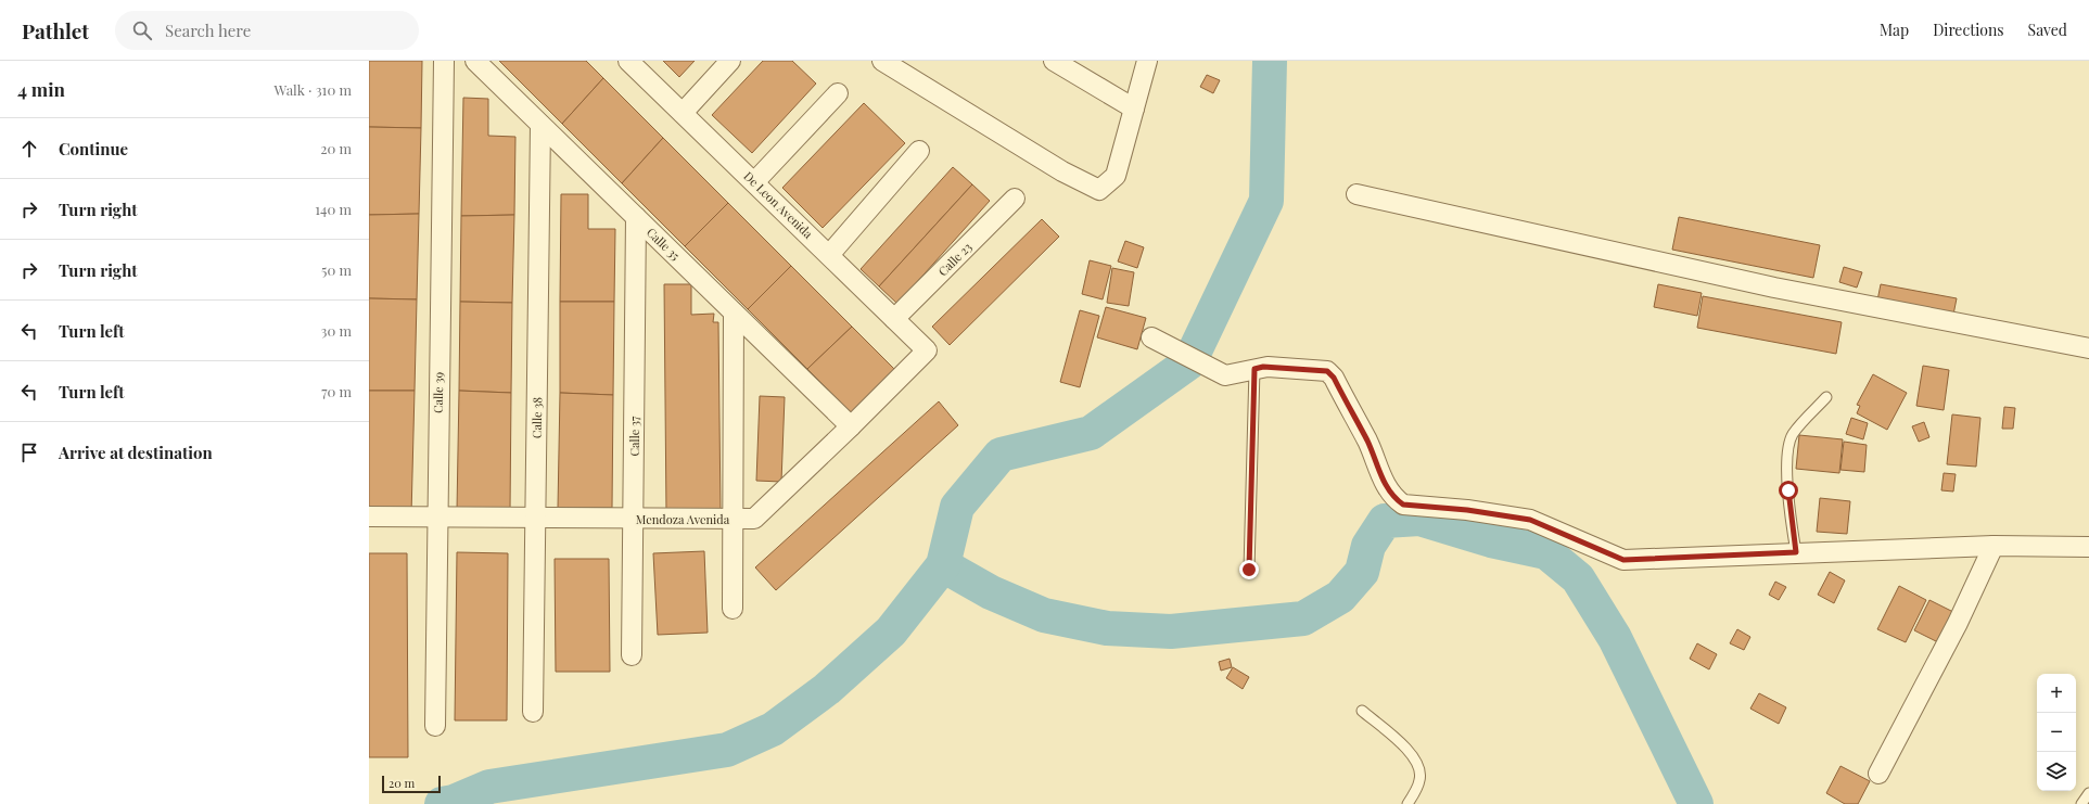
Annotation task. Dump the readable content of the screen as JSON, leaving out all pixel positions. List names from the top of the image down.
{
  "streets": {
    "street": [
      "De Leon Avenida",
      "Calle 35",
      "Calle 23",
      "Calle 39",
      "Calle 38",
      "Calle 37",
      "Mendoza Avenida"
    ]
  },
  "crossings": [
    ["De Leon Avenida", "Calle 23"],
    ["De Leon Avenida", "Mendoza Avenida"],
    ["Calle 35", "Calle 38"],
    ["Calle 35", "Calle 37"],
    ["Calle 35", "Mendoza Avenida"],
    ["Calle 39", "Mendoza Avenida"],
    ["Calle 38", "Mendoza Avenida"],
    ["Calle 37", "Mendoza Avenida"]
  ],
  "scale_bar": "20 m",
  "page": {
    "header": "Pathlet",
    "search": "Search here",
    "nav": ["Map", "Directions", "Saved"],
    "heading": ["4 min", "Walk · 310 m"],
    "list": [
      ["Continue", "20 m"],
      ["Turn right", "140 m"],
      ["Turn right", "50 m"],
      ["Turn left", "30 m"],
      ["Turn left", "70 m"],
      "Arrive at destination"
    ],
    "map_buttons": ["+", "−"],
    "scale": "20 m"
  }
}
